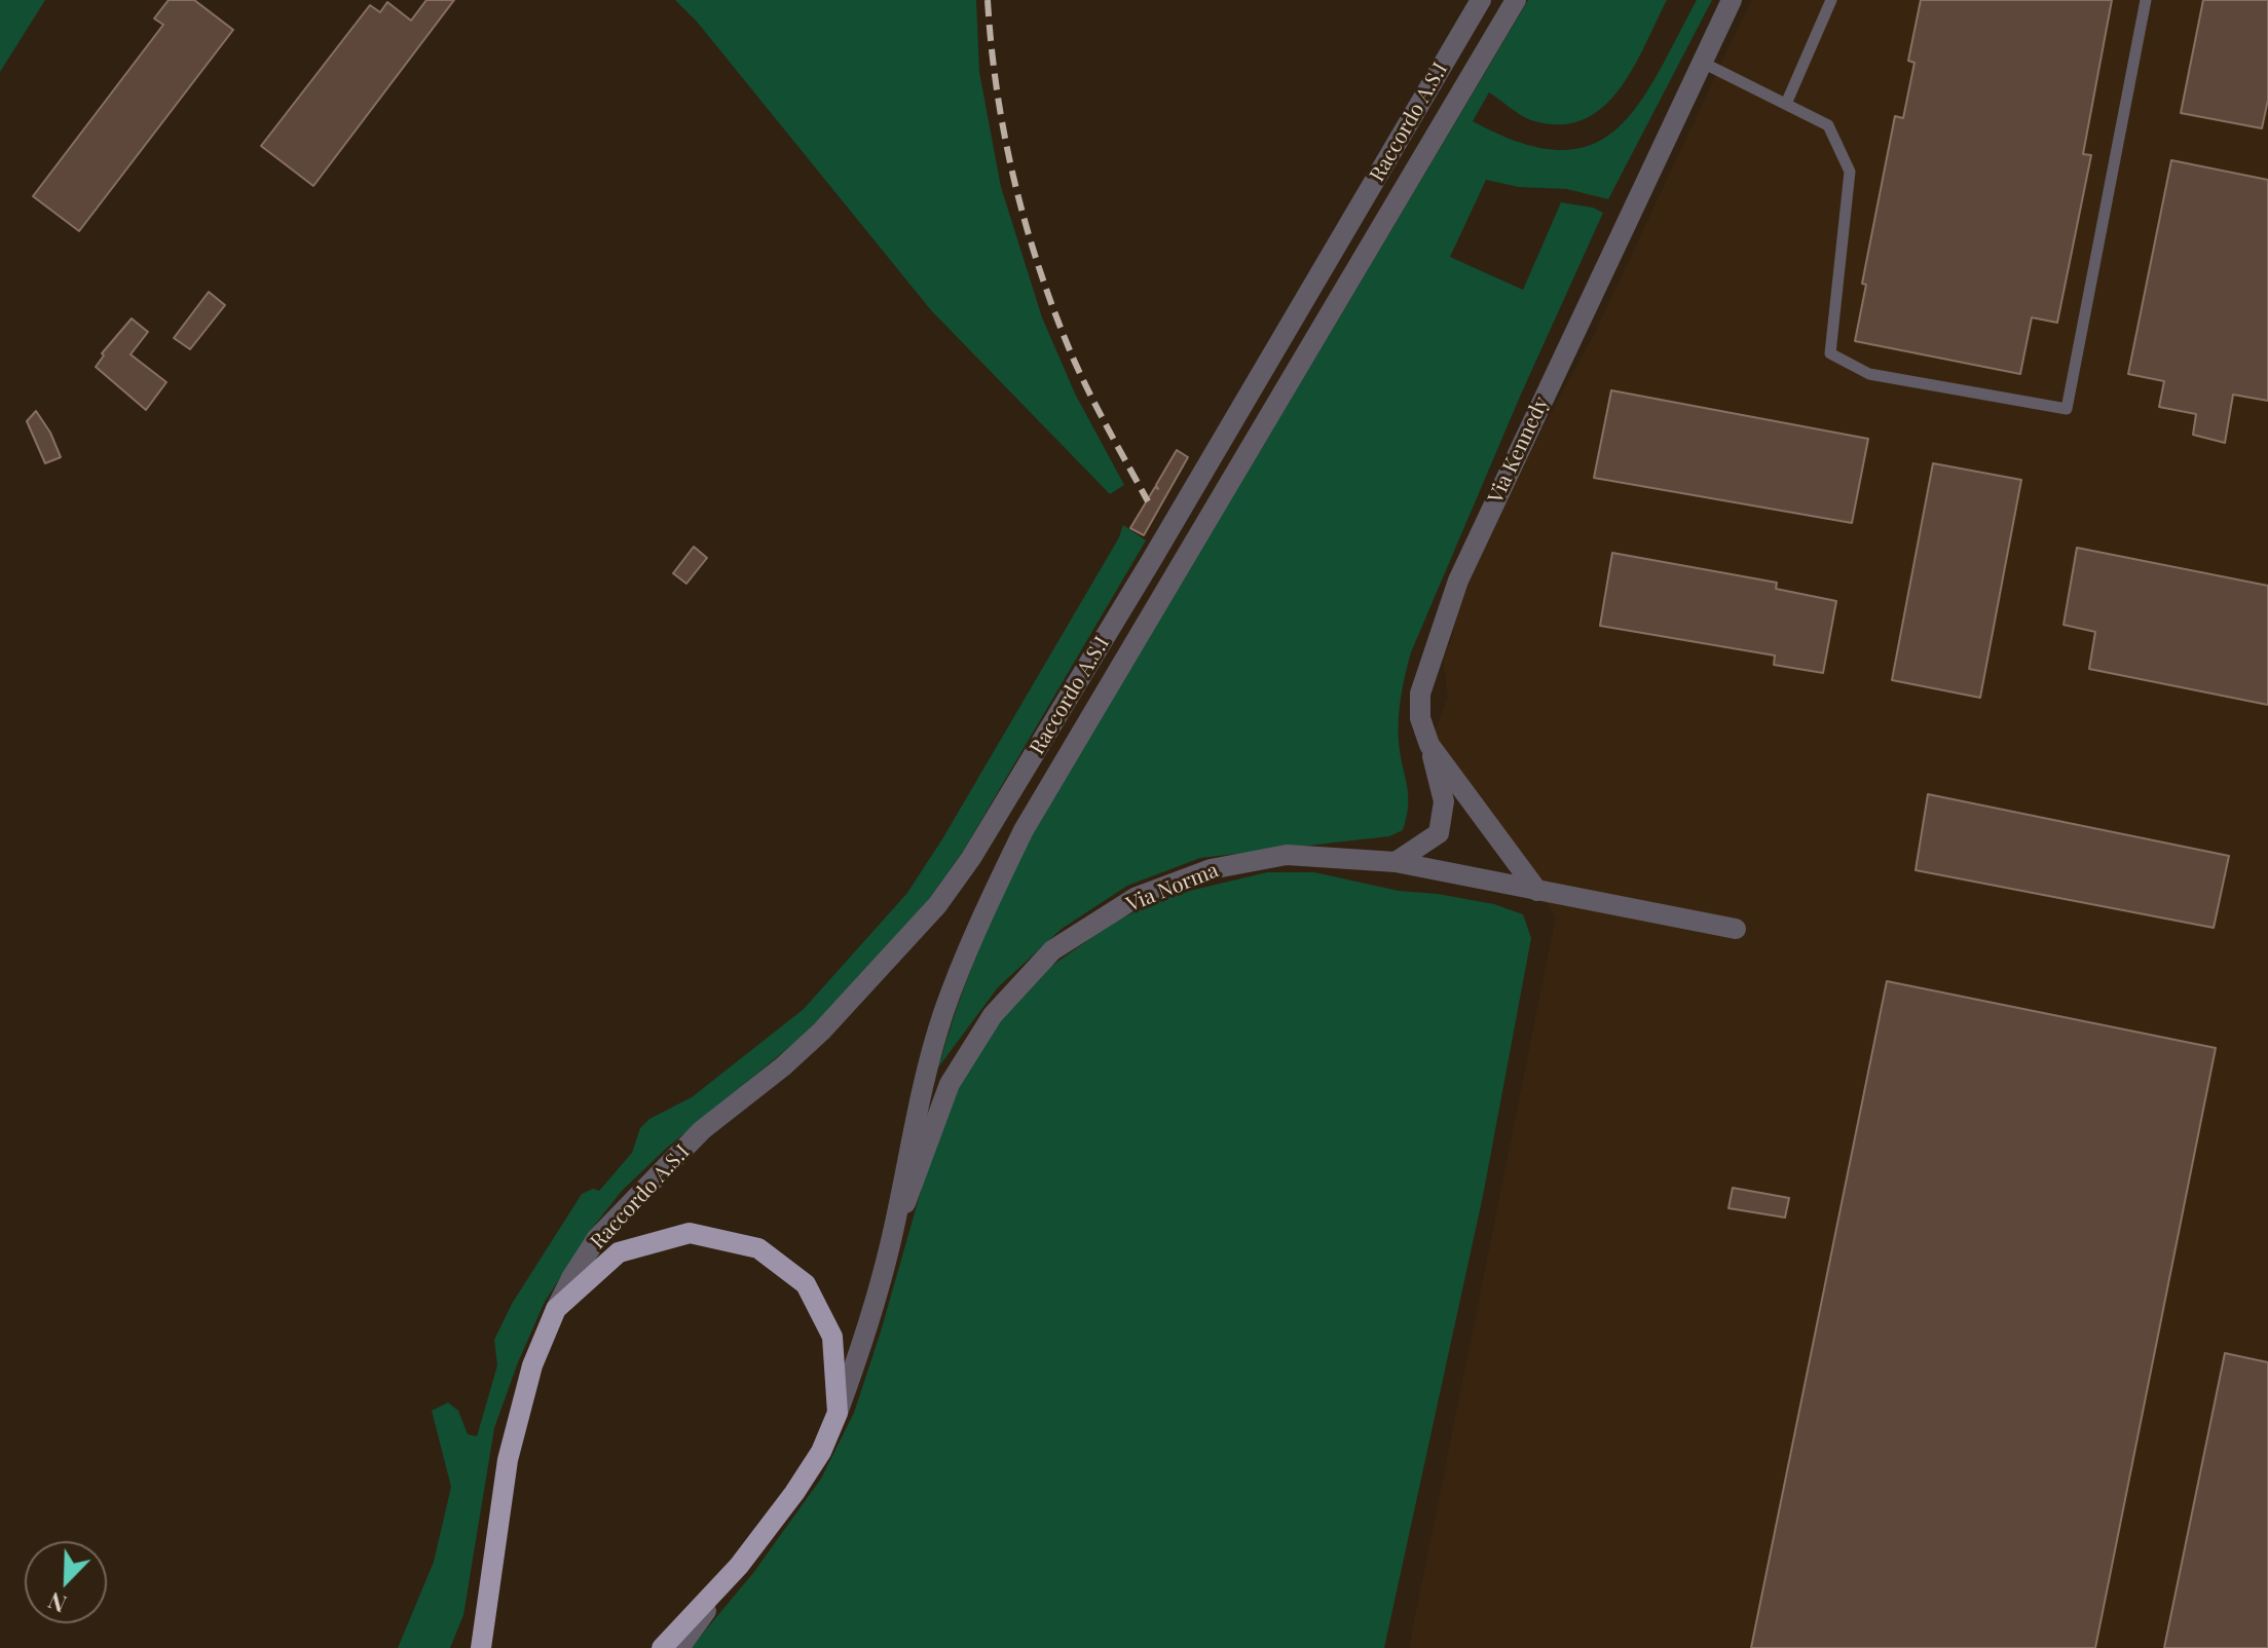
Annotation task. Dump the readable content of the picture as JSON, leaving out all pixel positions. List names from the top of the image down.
{
  "streets": {
    "street": ["Raccordo A.S.I", "Via Kennedy", "Via Norma"]
  },
  "crossings": [
    ["Raccordo A.S.I", "Via Norma"],
    ["Via Kennedy", "Via Norma"]
  ],
  "north": "bottom left"
}
